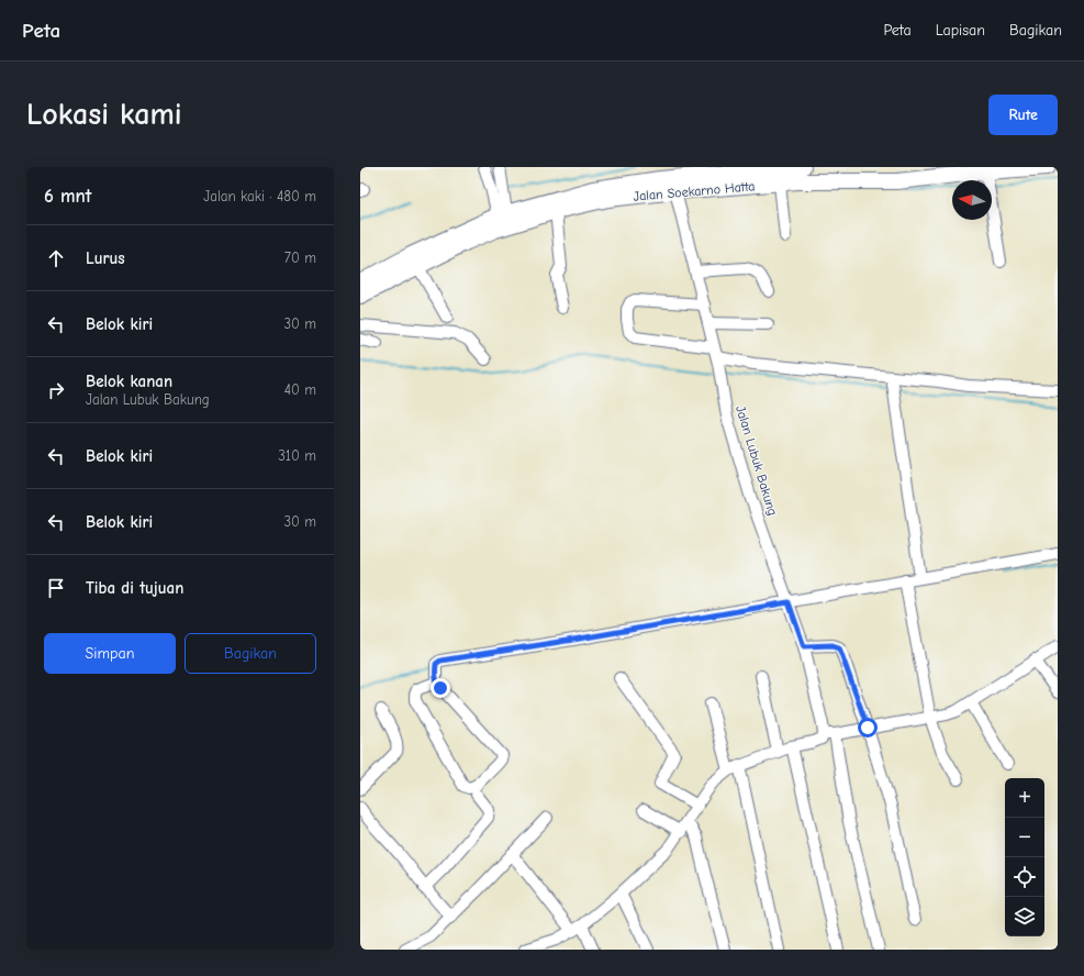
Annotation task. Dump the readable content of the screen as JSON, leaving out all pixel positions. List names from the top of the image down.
{
  "streets": {
    "highway": ["Jalan Soekarno Hatta"],
    "street": ["Jalan Lubuk Bakung"]
  },
  "crossings": [
    ["Jalan Soekarno Hatta", "Jalan Lubuk Bakung"]
  ],
  "north": "left",
  "page": {
    "header": "Peta",
    "nav": ["Peta", "Lapisan", "Bagikan"],
    "buttons": [
      "Rute",
      ["Simpan", "Bagikan"]
    ],
    "title": "Lokasi kami",
    "heading": ["6 mnt", "Jalan kaki · 480 m"],
    "list": [
      ["Lurus", "70 m"],
      ["Belok kiri", "30 m"],
      ["Belok kanan", "Jalan Lubuk Bakung", "40 m"],
      ["Belok kiri", "310 m"],
      ["Belok kiri", "30 m"],
      "Tiba di tujuan"
    ],
    "map_buttons": ["+", "−"]
  }
}
